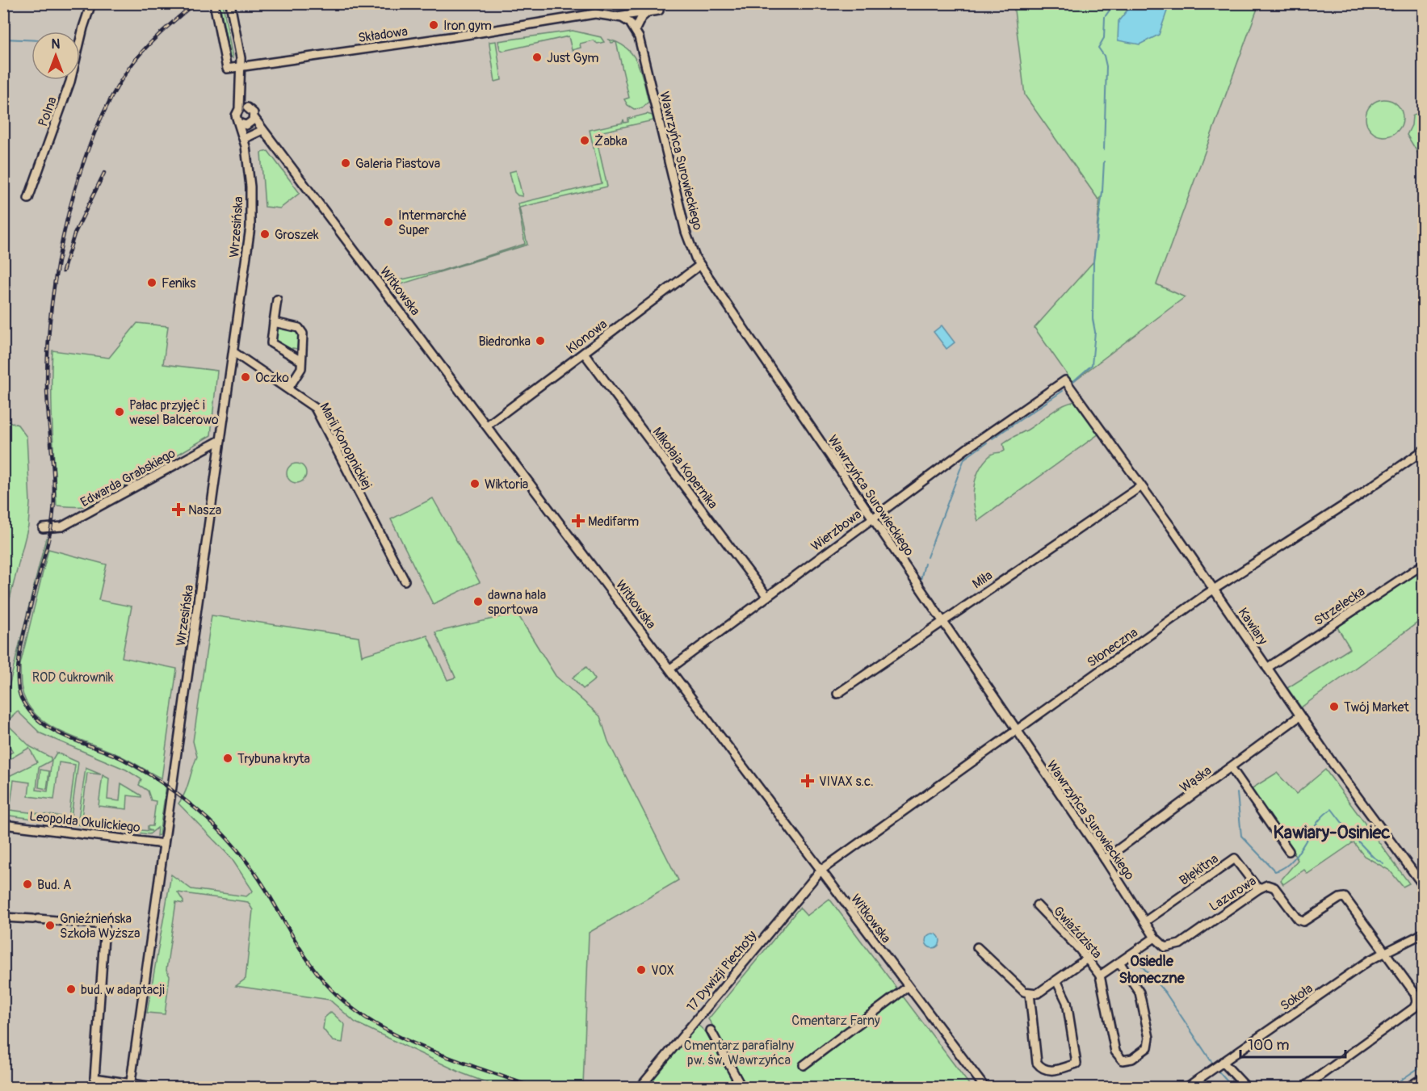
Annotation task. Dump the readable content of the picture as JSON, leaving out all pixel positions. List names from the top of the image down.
{
  "streets": {
    "street": [
      "Składowa",
      "Polna",
      "Wawrzyńca Surowieckiego",
      "Wrzesińska",
      "Witkowska",
      "Klonowa",
      "Marii Konopnickiej",
      "Mikołaja Kopernika",
      "Edwarda Grabskiego",
      "Wierzbowa",
      "Miła",
      "Strzelecka",
      "Kawiary",
      "Słoneczna",
      "Wąska",
      "Leopolda Okulickiego",
      "Błękitna",
      "Lazurowa",
      "Gwiaździsta",
      "17 Dywizji Piechoty",
      "Sokoła"
    ]
  },
  "crossings": [
    ["Składowa", "Wawrzyńca Surowieckiego"],
    ["Wawrzyńca Surowieckiego", "Klonowa"],
    ["Wawrzyńca Surowieckiego", "Wierzbowa"],
    ["Wawrzyńca Surowieckiego", "Miła"],
    ["Wawrzyńca Surowieckiego", "Słoneczna"],
    ["Wawrzyńca Surowieckiego", "Wąska"],
    ["Wawrzyńca Surowieckiego", "Błękitna"],
    ["Wawrzyńca Surowieckiego", "Lazurowa"],
    ["Wawrzyńca Surowieckiego", "Gwiaździsta"],
    ["Wrzesińska", "Witkowska"],
    ["Wrzesińska", "Marii Konopnickiej"],
    ["Wrzesińska", "Edwarda Grabskiego"],
    ["Wrzesińska", "Leopolda Okulickiego"],
    ["Witkowska", "Klonowa"],
    ["Witkowska", "Wierzbowa"],
    ["Witkowska", "Słoneczna"],
    ["Witkowska", "17 Dywizji Piechoty"],
    ["Klonowa", "Mikołaja Kopernika"],
    ["Mikołaja Kopernika", "Wierzbowa"],
    ["Wierzbowa", "Kawiary"],
    ["Miła", "Kawiary"],
    ["Strzelecka", "Kawiary"],
    ["Kawiary", "Słoneczna"],
    ["Kawiary", "Wąska"],
    ["Słoneczna", "17 Dywizji Piechoty"],
    ["Błękitna", "Lazurowa"],
    ["Lazurowa", "Sokoła"]
  ],
  "districts": ["Kawiary-Osiniec", "Osiedle Słoneczne"],
  "parks": ["ROD Cukrownik", "Cmentarz Farny", "Cmentarz parafialny pw. św. Wawrzyńca"],
  "places": {
    "other": [
      "Iron gym",
      "Just Gym",
      "Żabka",
      "Galeria Piastova",
      "Intermarché Super",
      "Groszek",
      "Feniks",
      "Biedronka",
      "Oczko",
      "Pałac przyjęć i wesel Balcerowo",
      "Wiktoria",
      "dawna hala sportowa",
      "Twój Market",
      "Trybuna kryta",
      "Bud. A",
      "Gnieźnieńska Szkoła Wyższa",
      "VOX",
      "bud. w adaptacji"
    ],
    "health": ["Nasza", "Medifarm", "VIVAX s.c."]
  },
  "scale_bar": "100 m",
  "north": "top"
}
